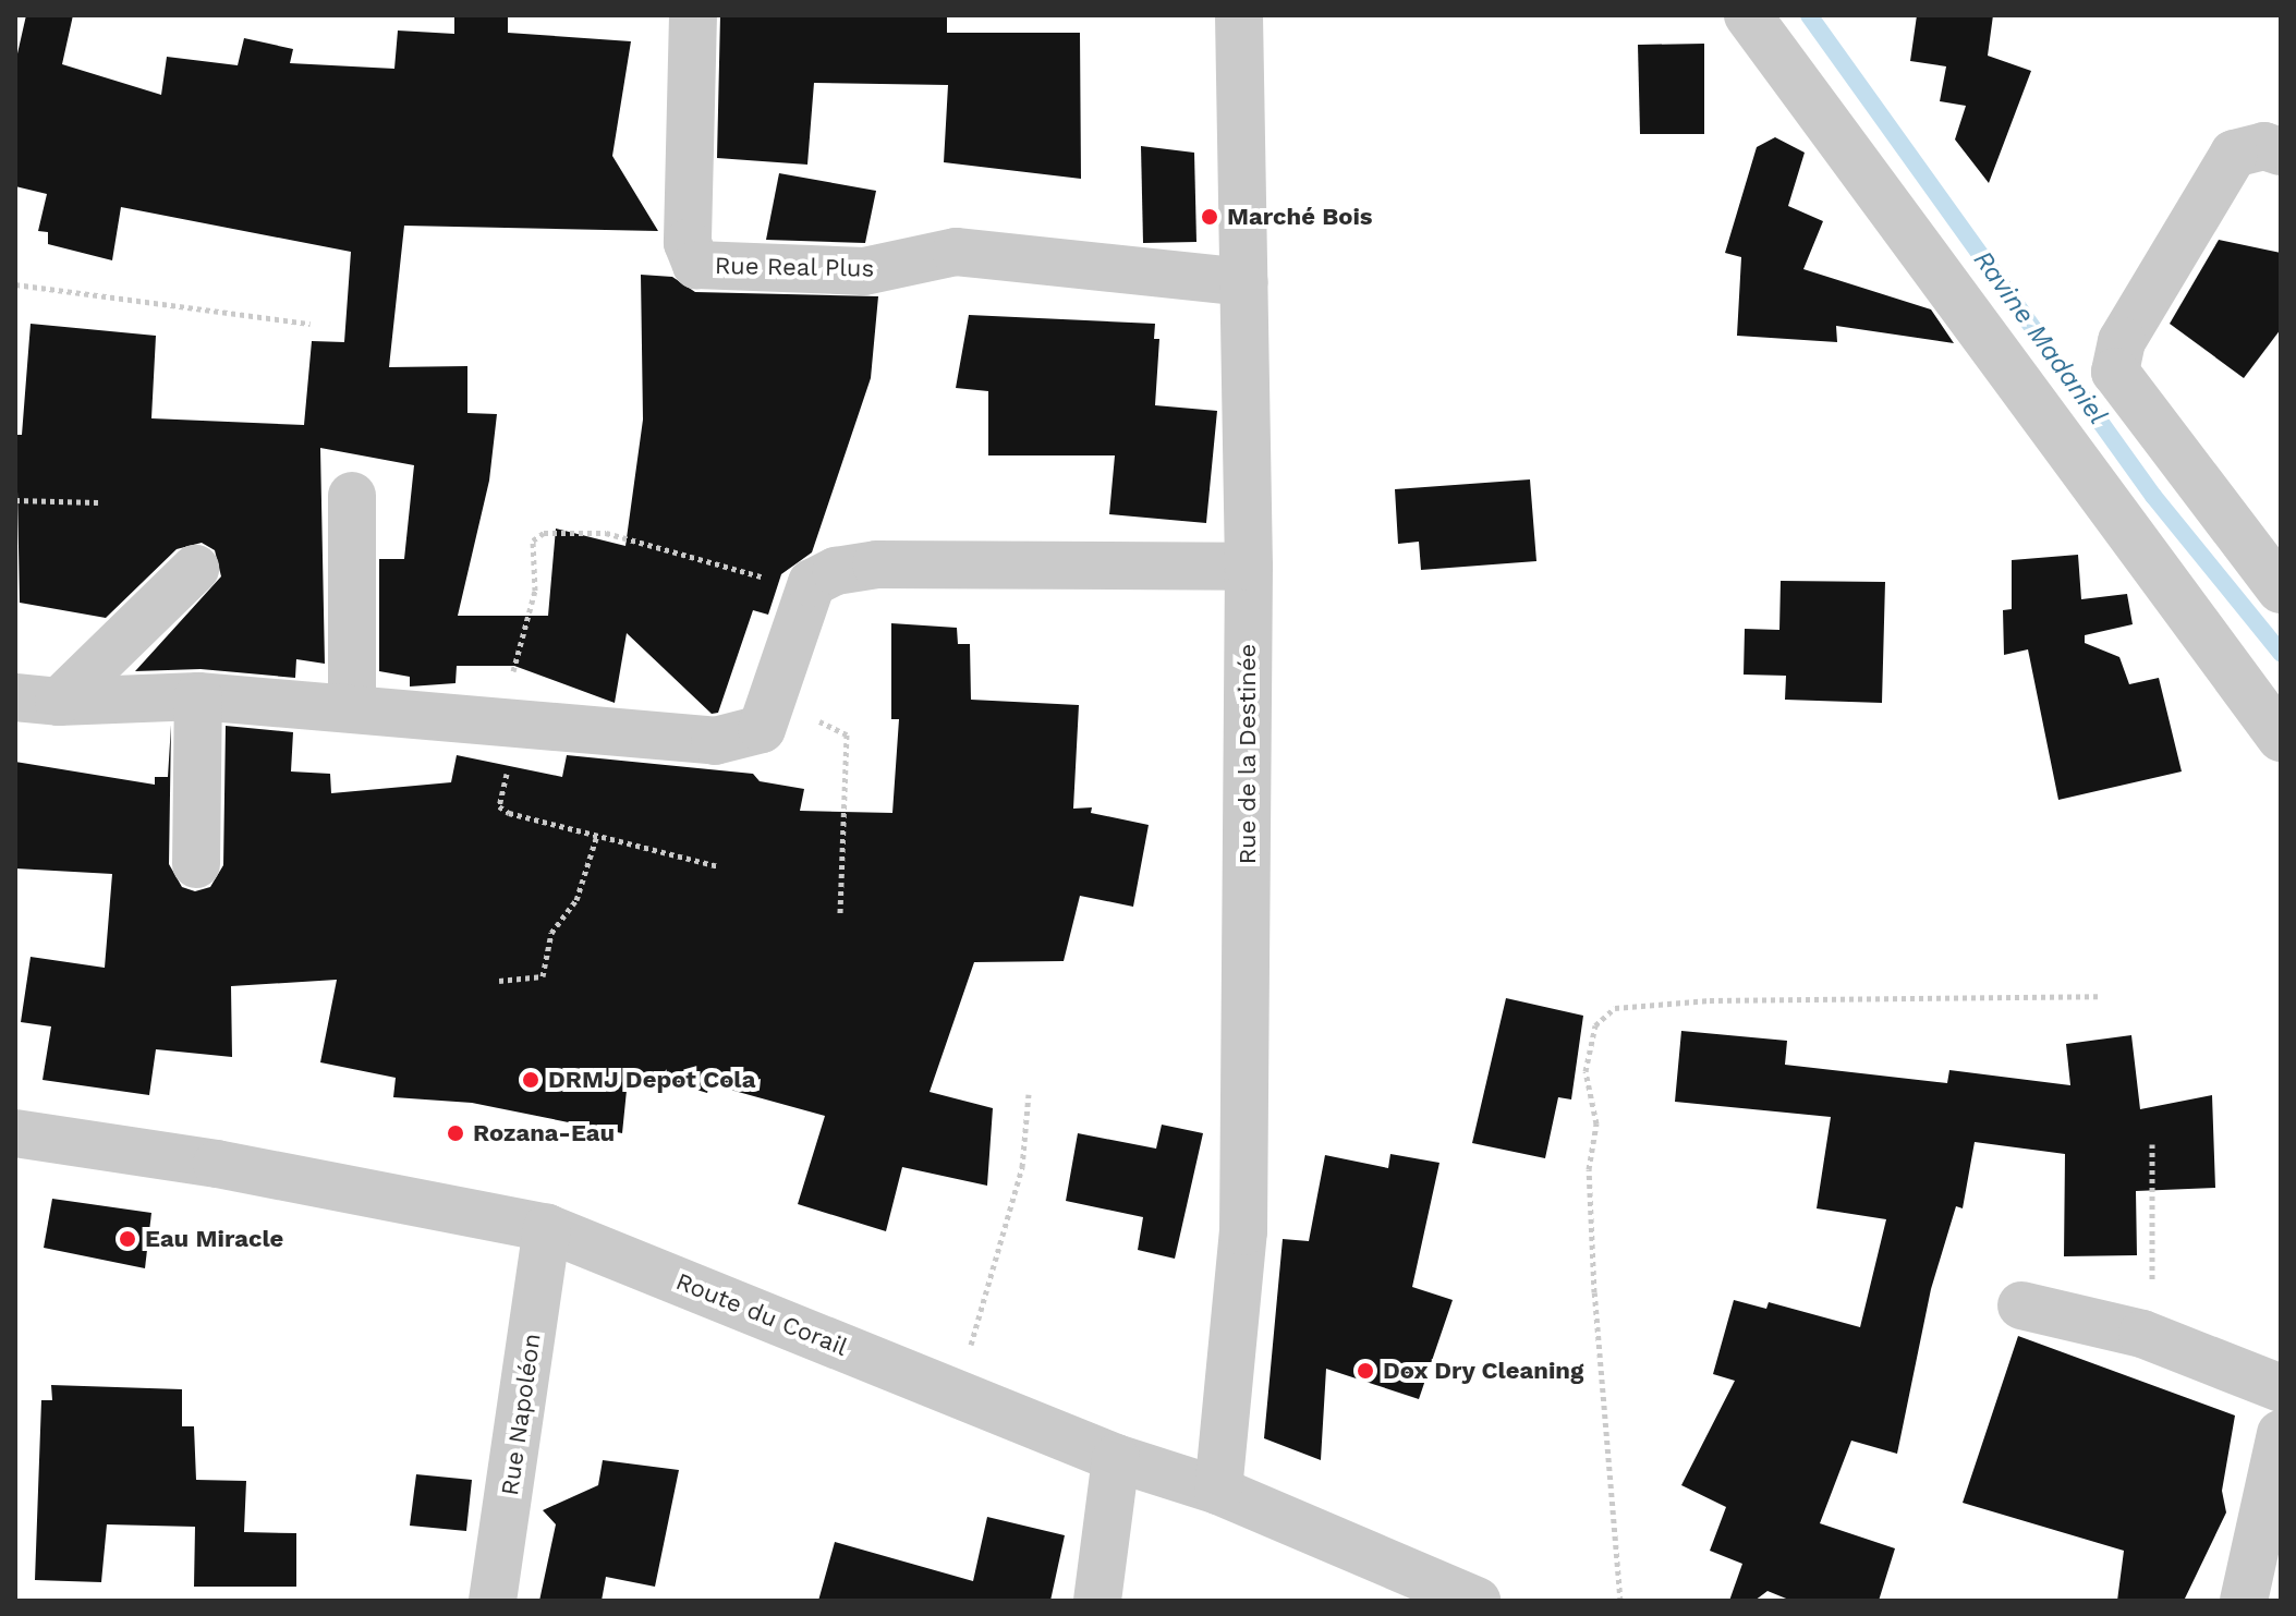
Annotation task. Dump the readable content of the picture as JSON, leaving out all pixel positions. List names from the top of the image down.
{
  "streets": {
    "street": [
      "Rue Real Plus",
      "Rue de la Destinée",
      "Route du Corail",
      "Rue Napoléon"
    ]
  },
  "crossings": [
    ["Rue Real Plus", "Rue de la Destinée"],
    ["Rue de la Destinée", "Route du Corail"],
    ["Route du Corail", "Rue Napoléon"]
  ],
  "water": ["Ravine Madaniel"],
  "places": [
    "Marché Bois",
    "DRMJ Depot Cola",
    "Rozana-Eau",
    "Eau Miracle",
    "Dox Dry Cleaning"
  ]
}
